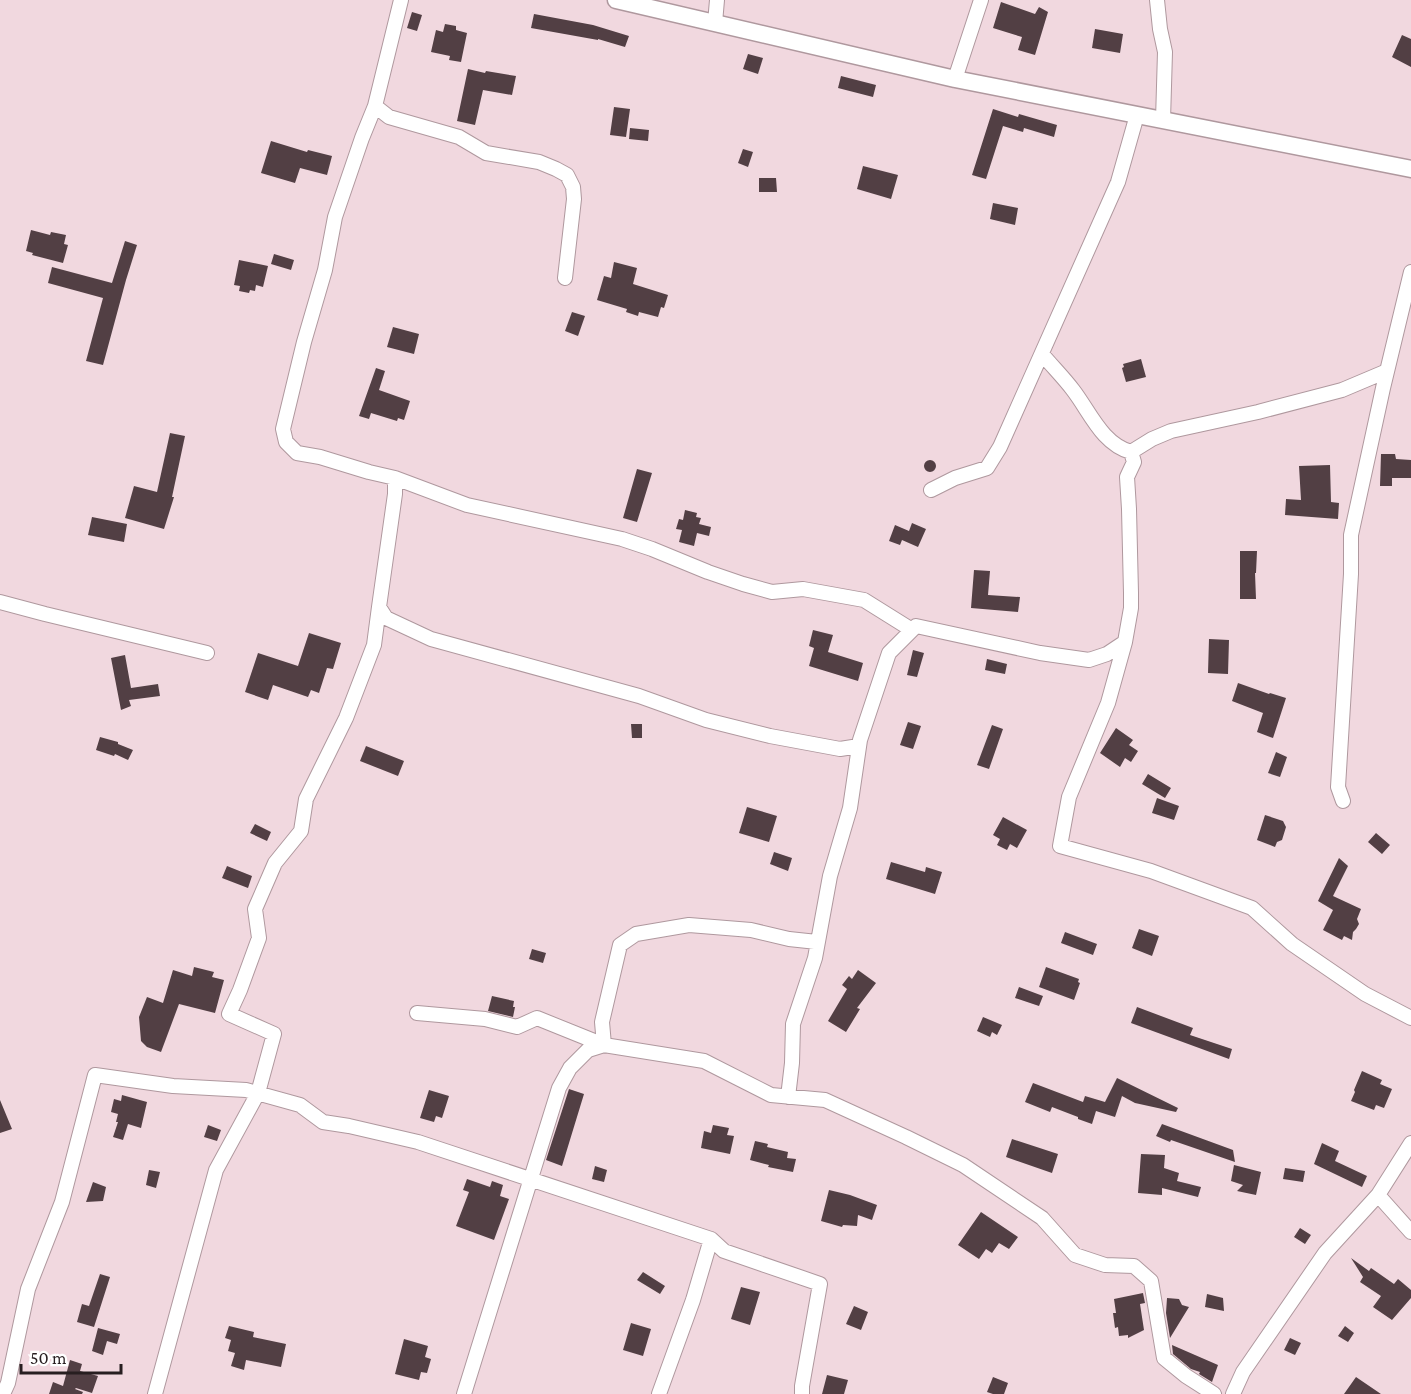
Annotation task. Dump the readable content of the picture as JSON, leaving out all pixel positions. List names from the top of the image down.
{
  "scale_bar": "50 m"
}
